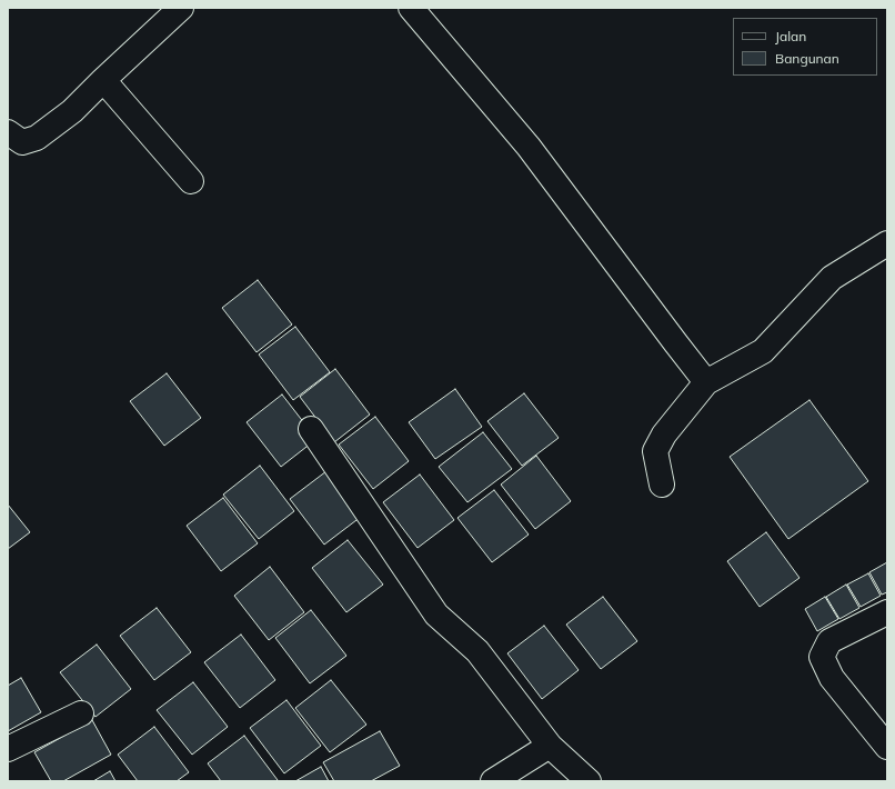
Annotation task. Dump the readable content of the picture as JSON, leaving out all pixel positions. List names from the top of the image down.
{
  "legend": ["Jalan", "Bangunan"]
}
